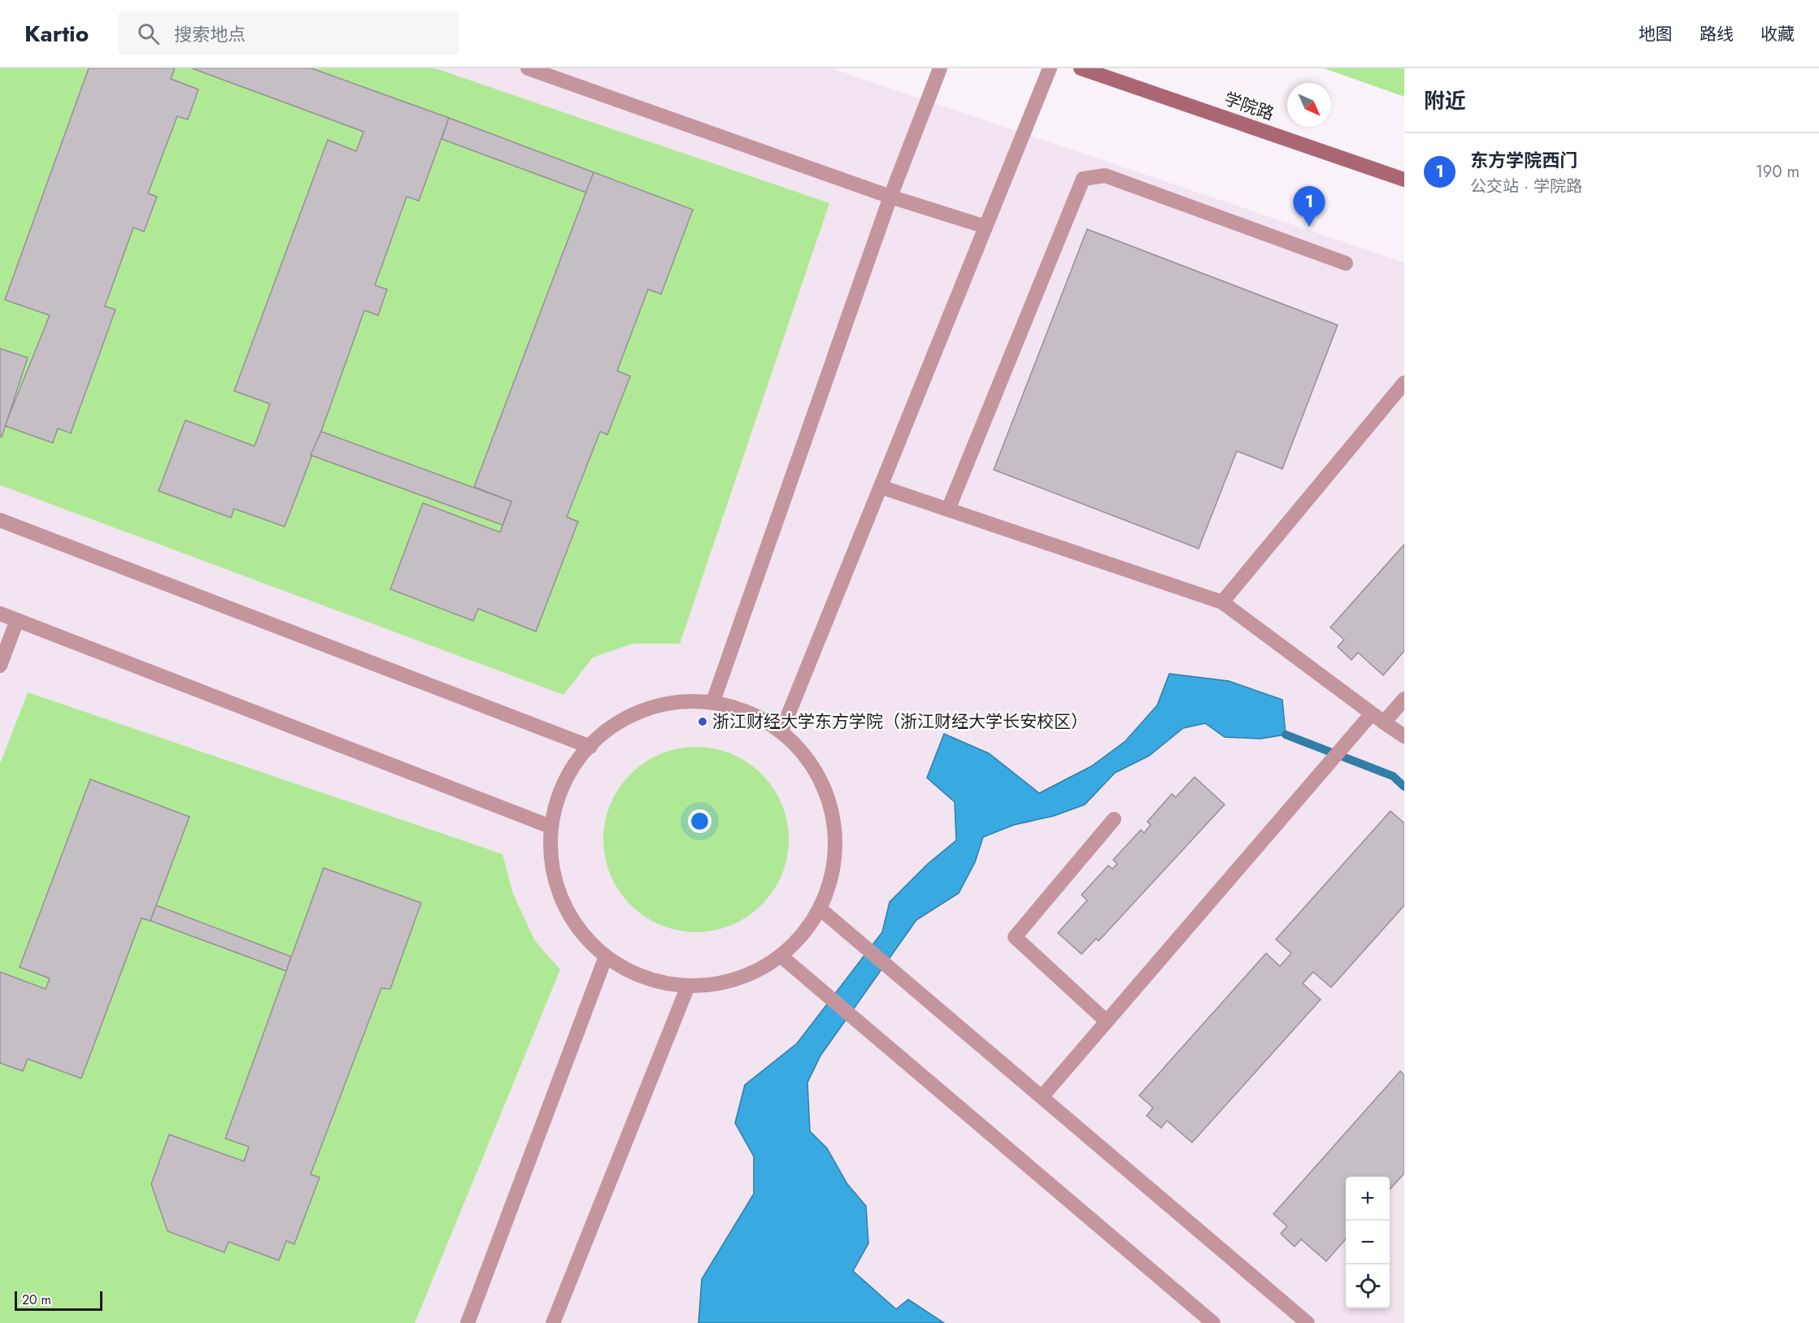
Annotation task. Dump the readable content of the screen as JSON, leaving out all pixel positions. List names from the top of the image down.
{
  "streets": {
    "street": ["学院路"]
  },
  "places": ["浙江财经大学东方学院（浙江财经大学长安校区）"],
  "scale_bar": "20 m",
  "north": "bottom right",
  "page": {
    "header": "Kartio",
    "search": "搜索地点",
    "nav": ["地图", "路线", "收藏"],
    "heading": "附近",
    "list": [
      {
        "mark": "1",
        "name": "东方学院西门",
        "note": "公交站 · 学院路",
        "value": "190 m"
      }
    ],
    "pins": "1",
    "map_buttons": ["+", "−"],
    "scale": "20 m"
  }
}
